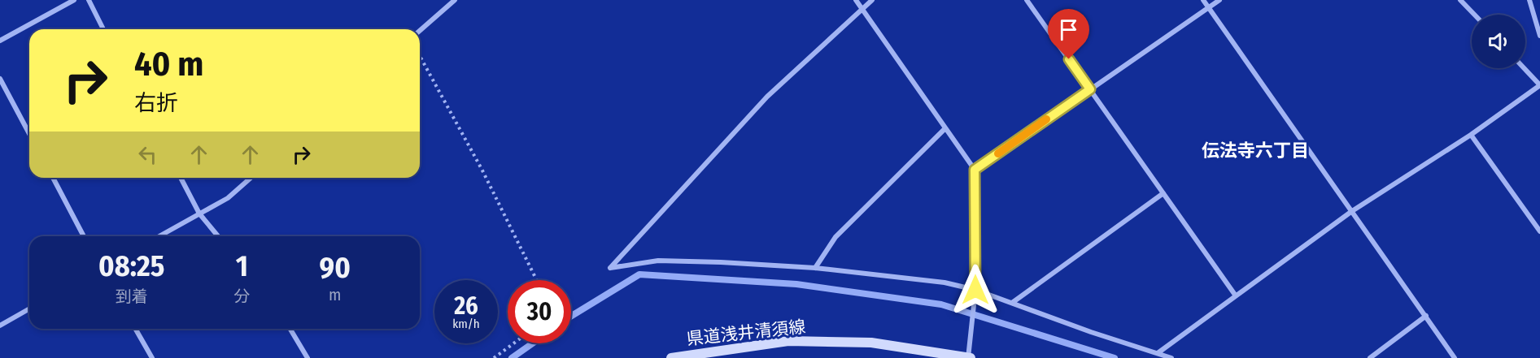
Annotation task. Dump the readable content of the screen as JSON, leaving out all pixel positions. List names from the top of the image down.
{
  "streets": {
    "main road": ["県道浅井清須線"]
  },
  "districts": ["伝法寺六丁目"],
  "page": {
    "turn": ["40 m", "右折"],
    "eta": [
      "08:25",
      "到着",
      "1",
      "分",
      "90",
      "m"
    ],
    "speed": "26 km/h",
    "limit": "30"
  }
}
